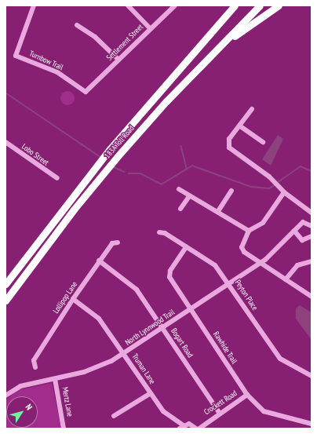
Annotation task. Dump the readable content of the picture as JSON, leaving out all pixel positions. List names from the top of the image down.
{
  "streets": {
    "highway": ["183A Toll Road"],
    "street": [
      "Settlement Street",
      "Turnbow Trail",
      "Lobo Street",
      "Peyton Place",
      "Lollipop Lane",
      "North Lynnwood Trail",
      "Bogart Road",
      "Rawhide Trail",
      "Truman Lane",
      "Mertz Lane",
      "Crockett Road"
    ]
  },
  "crossings": [
    ["Settlement Street", "Turnbow Trail"],
    ["Peyton Place", "North Lynnwood Trail"],
    ["Peyton Place", "Rawhide Trail"],
    ["Lollipop Lane", "Bogart Road"],
    ["Lollipop Lane", "Truman Lane"],
    ["North Lynnwood Trail", "Bogart Road"],
    ["North Lynnwood Trail", "Rawhide Trail"],
    ["North Lynnwood Trail", "Truman Lane"],
    ["North Lynnwood Trail", "Mertz Lane"],
    ["Bogart Road", "Crockett Road"],
    ["Rawhide Trail", "Crockett Road"],
    ["Truman Lane", "Crockett Road"]
  ],
  "north": "top right"
}
